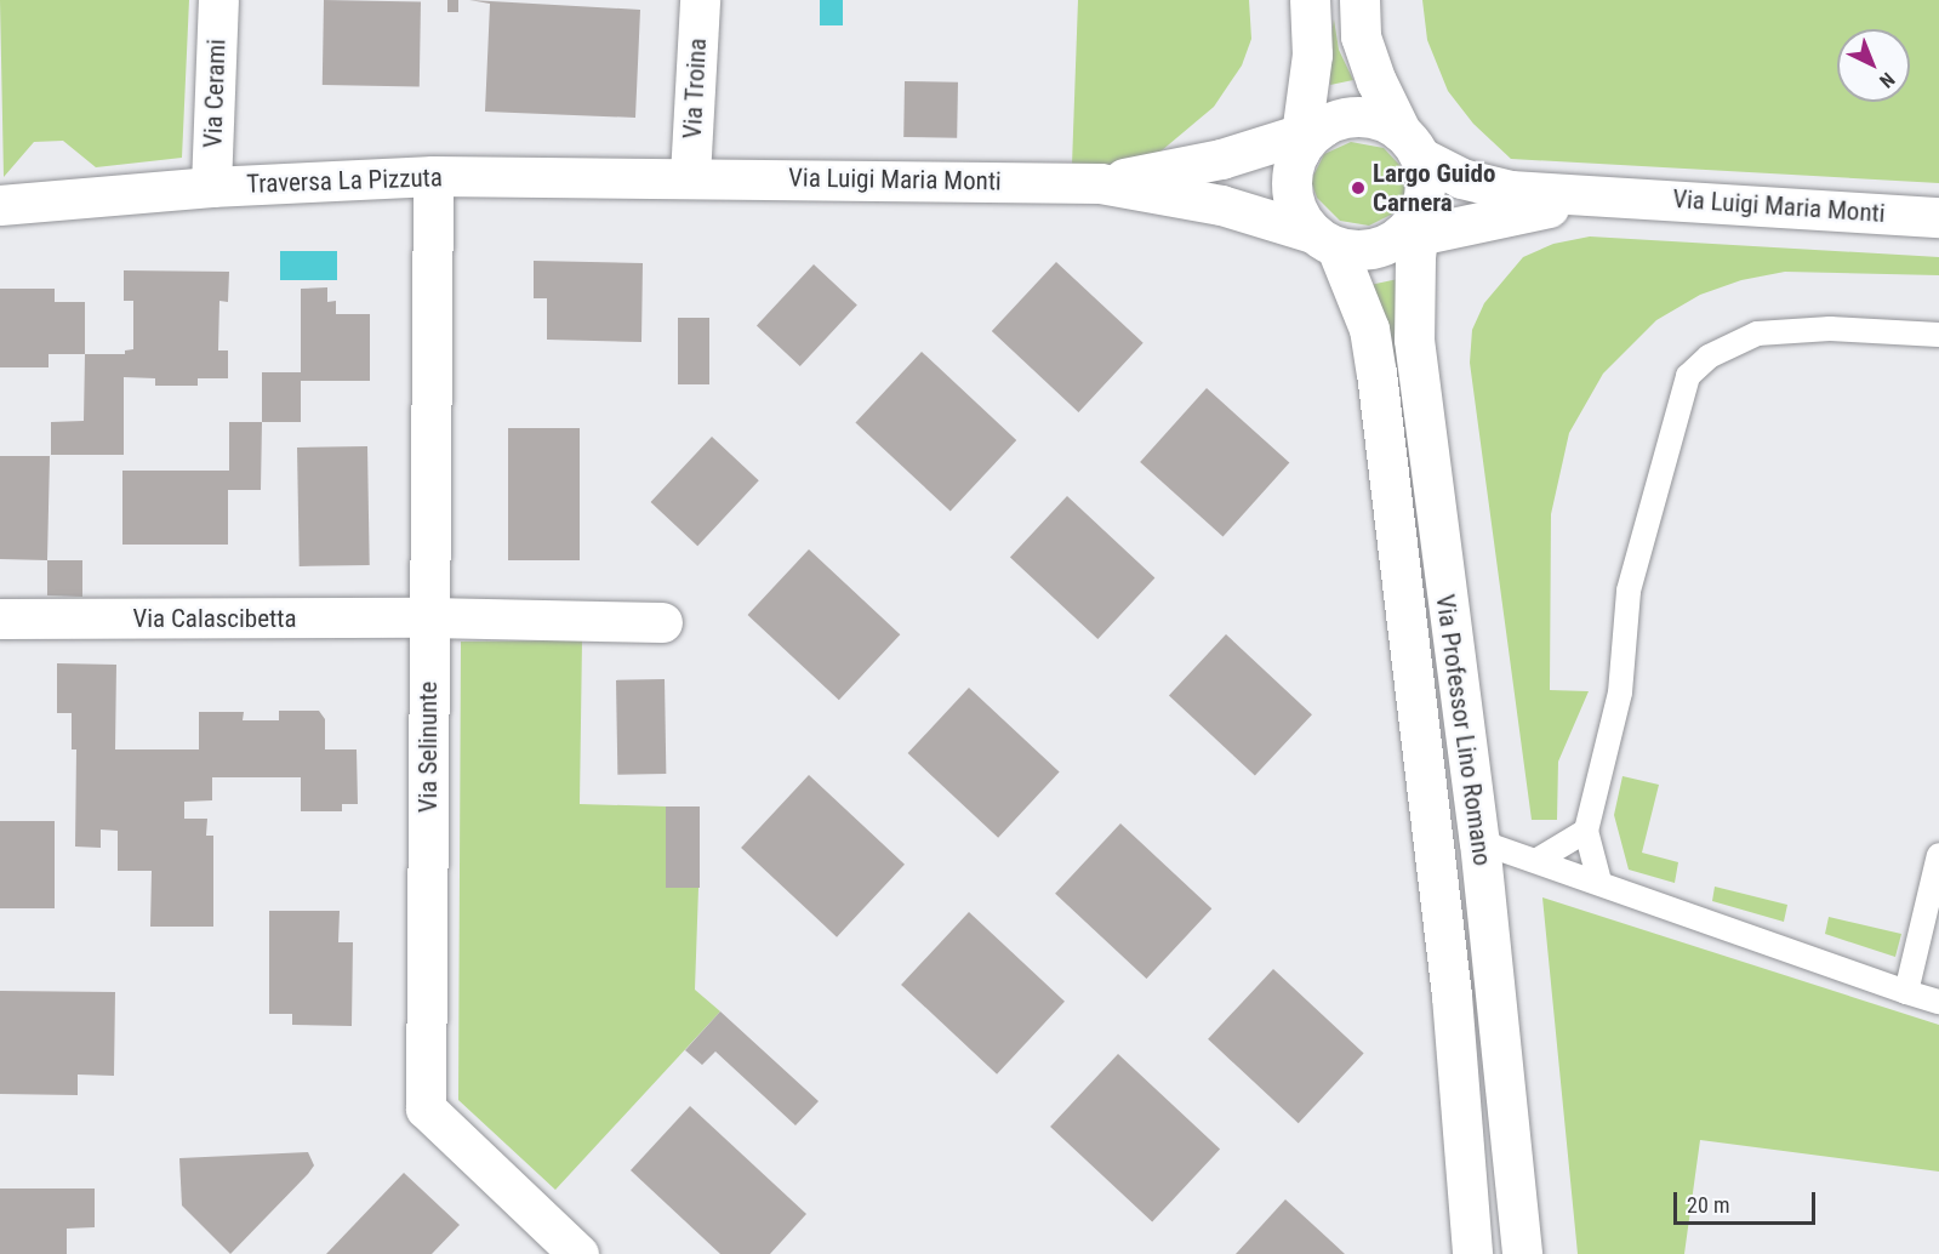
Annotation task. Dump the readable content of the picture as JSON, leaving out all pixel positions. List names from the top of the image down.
{
  "streets": {
    "street": [
      "Via Troina",
      "Via Cerami",
      "Via Luigi Maria Monti",
      "Traversa La Pizzuta",
      "Via Calascibetta",
      "Via Professor Lino Romano",
      "Via Selinunte"
    ]
  },
  "crossings": [
    ["Via Troina", "Via Luigi Maria Monti"],
    ["Via Troina", "Traversa La Pizzuta"],
    ["Via Cerami", "Traversa La Pizzuta"],
    ["Via Luigi Maria Monti", "Traversa La Pizzuta"],
    ["Traversa La Pizzuta", "Via Selinunte"],
    ["Via Calascibetta", "Via Selinunte"]
  ],
  "places": ["Largo Guido Carnera"],
  "scale_bar": "20 m",
  "north": "bottom right"
}
